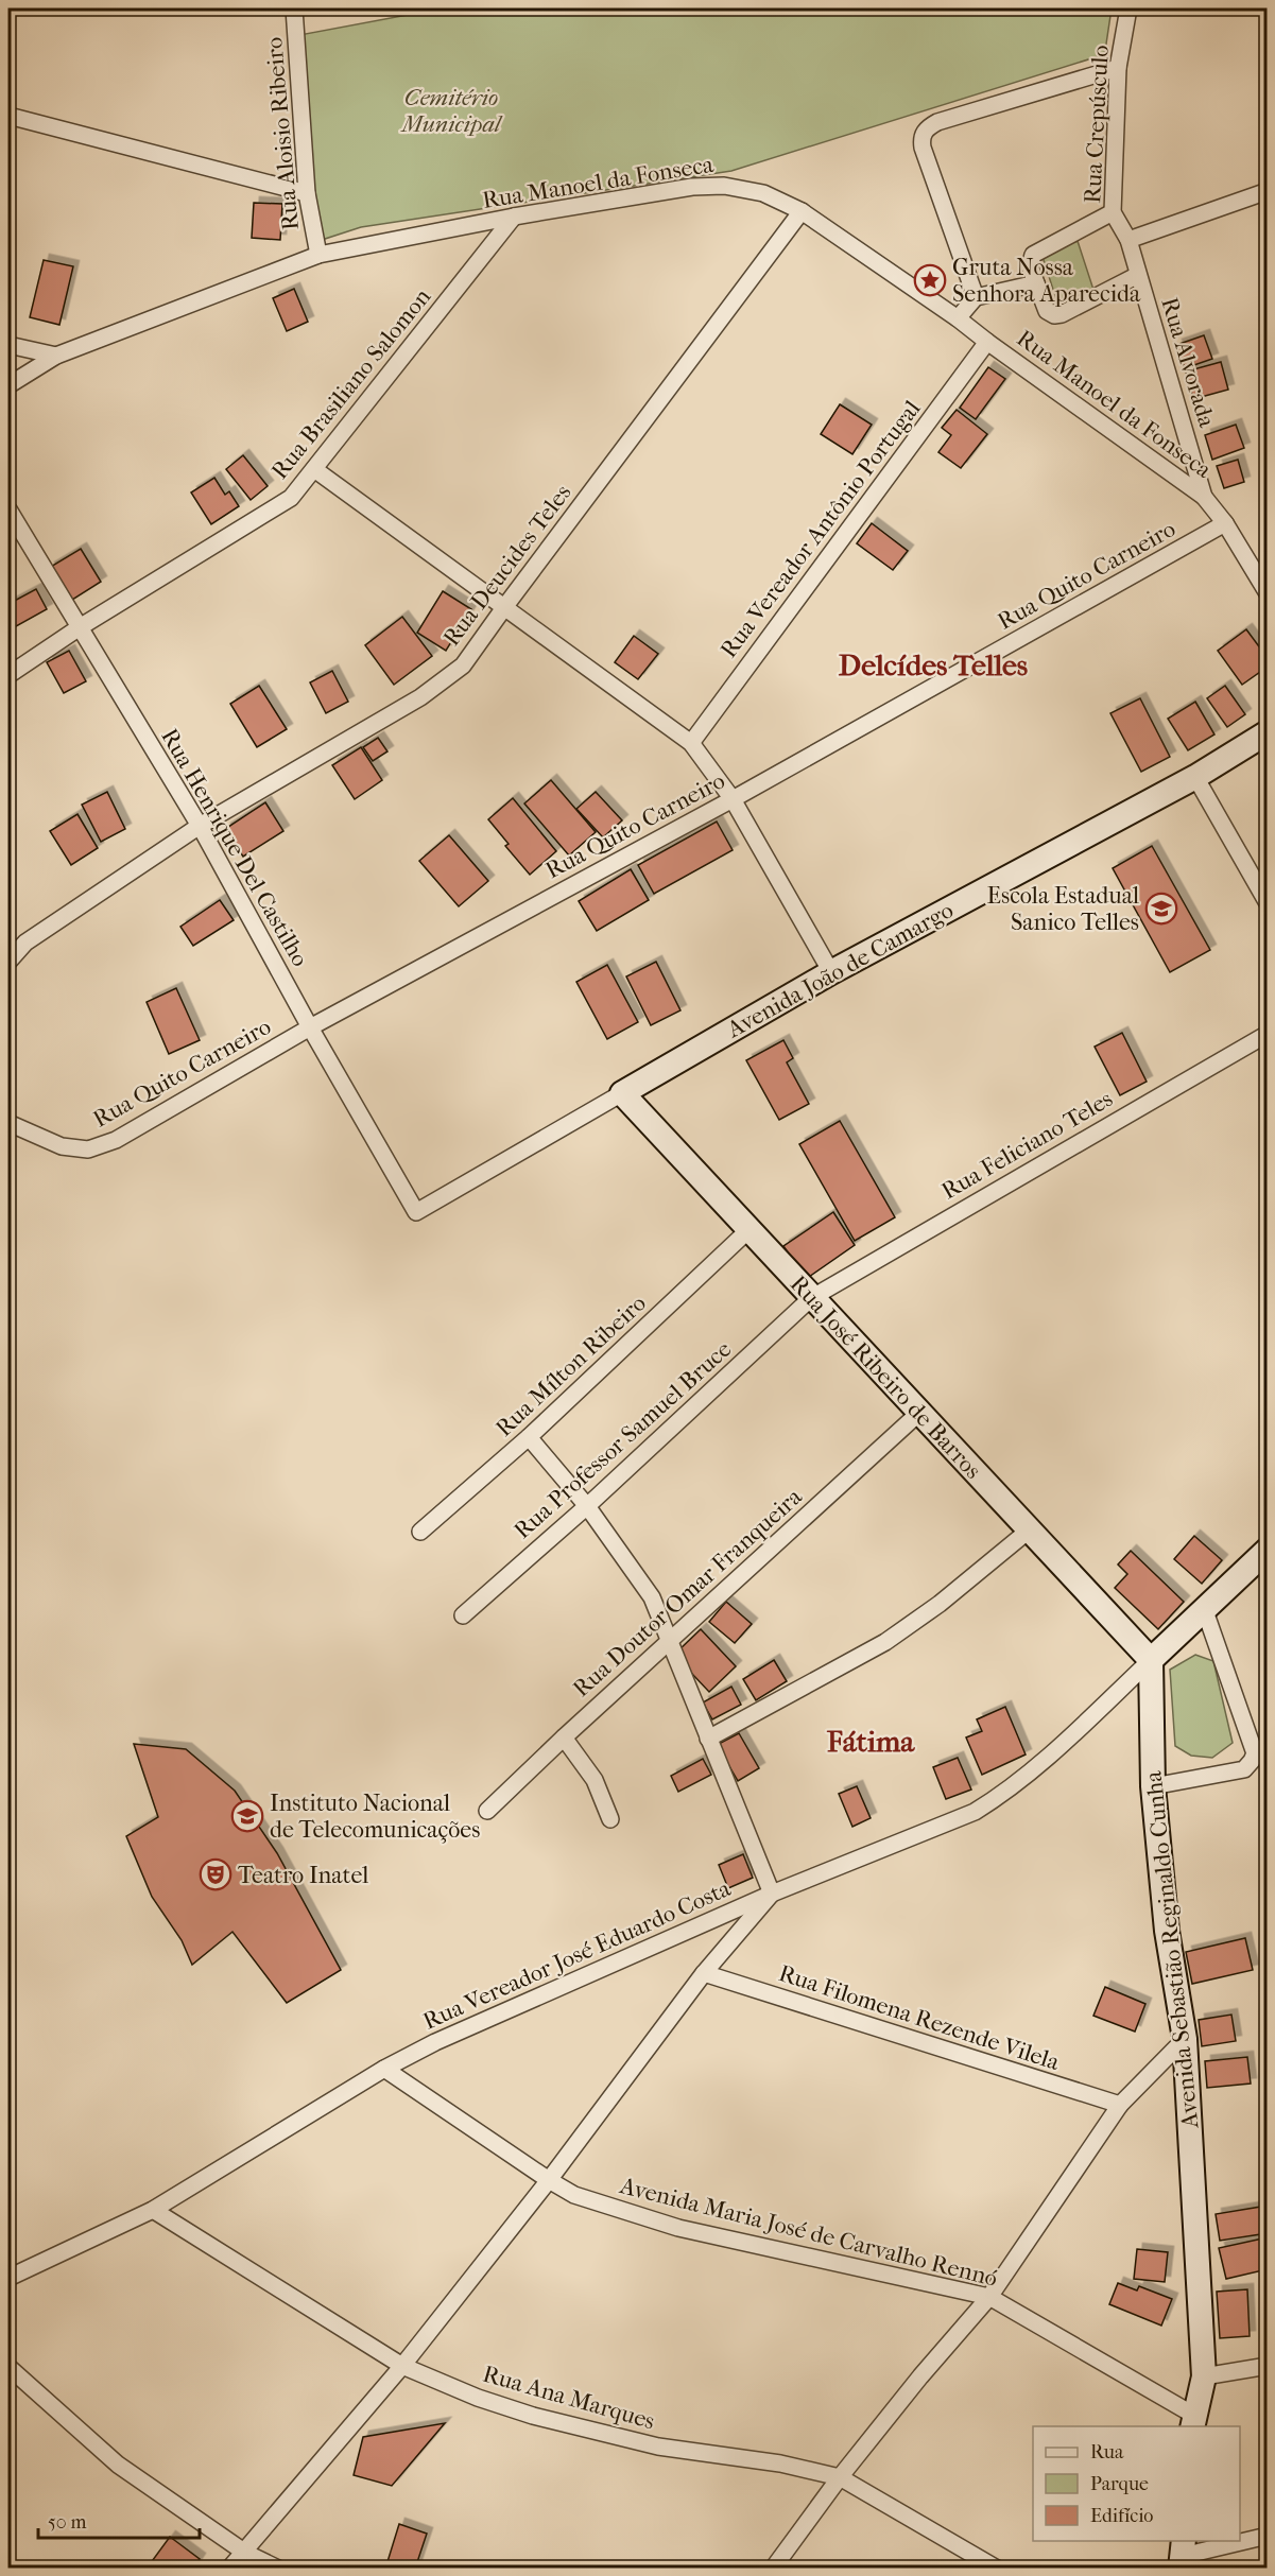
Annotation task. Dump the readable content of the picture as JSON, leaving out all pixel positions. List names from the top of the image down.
{
  "streets": {
    "main road": ["Avenida João de Camargo", "Rua José Ribeiro de Barros", "Avenida Sebastião Reginaldo Cunha"],
    "street": [
      "Rua Crepúsculo",
      "Rua Aloisio Ribeiro",
      "Rua Manoel da Fonseca",
      "Rua Alvorada",
      "Rua Brasiliano Salomon",
      "Rua Vereador Antônio Portugal",
      "Rua Deucides Teles",
      "Rua Quito Carneiro",
      "Rua Henrique Del Castilho",
      "Rua Feliciano Teles",
      "Rua Mílton Ribeiro",
      "Rua Professor Samuel Bruce",
      "Rua Doutor Omar Franqueira",
      "Rua Vereador José Eduardo Costa",
      "Rua Filomena Rezende Vilela",
      "Avenida Maria José de Carvalho Rennó",
      "Rua Ana Marques"
    ]
  },
  "crossings": [
    ["Rua Crepúsculo", "Rua Alvorada"],
    ["Rua Aloisio Ribeiro", "Rua Manoel da Fonseca"],
    ["Rua Manoel da Fonseca", "Rua Alvorada"],
    ["Rua Manoel da Fonseca", "Rua Brasiliano Salomon"],
    ["Rua Manoel da Fonseca", "Rua Vereador Antônio Portugal"],
    ["Rua Manoel da Fonseca", "Rua Deucides Teles"],
    ["Rua Manoel da Fonseca", "Rua Quito Carneiro"],
    ["Rua Brasiliano Salomon", "Rua Henrique Del Castilho"],
    ["Rua Deucides Teles", "Rua Henrique Del Castilho"],
    ["Rua Quito Carneiro", "Rua Henrique Del Castilho"],
    ["Rua Henrique Del Castilho", "Avenida João de Camargo"],
    ["Avenida João de Camargo", "Rua José Ribeiro de Barros"],
    ["Rua Feliciano Teles", "Rua José Ribeiro de Barros"],
    ["Rua Feliciano Teles", "Rua Professor Samuel Bruce"],
    ["Rua Mílton Ribeiro", "Rua José Ribeiro de Barros"],
    ["Rua José Ribeiro de Barros", "Rua Professor Samuel Bruce"],
    ["Rua José Ribeiro de Barros", "Rua Doutor Omar Franqueira"],
    ["Rua José Ribeiro de Barros", "Avenida Sebastião Reginaldo Cunha"],
    ["Rua José Ribeiro de Barros", "Rua Vereador José Eduardo Costa"],
    ["Avenida Sebastião Reginaldo Cunha", "Rua Vereador José Eduardo Costa"],
    ["Avenida Sebastião Reginaldo Cunha", "Avenida Maria José de Carvalho Rennó"],
    ["Rua Vereador José Eduardo Costa", "Avenida Maria José de Carvalho Rennó"],
    ["Rua Vereador José Eduardo Costa", "Rua Ana Marques"]
  ],
  "districts": ["Delcídes Telles", "Fátima"],
  "parks": ["Cemitério Municipal"],
  "places": {
    "place": ["Gruta Nossa Senhora Aparecida"],
    "school or university": ["Escola Estadual Sanico Telles", "Instituto Nacional de Telecomunicações"],
    "theatre": ["Teatro Inatel"]
  },
  "legend": ["Rua", "Parque", "Edifício"],
  "scale_bar": "50 m"
}
